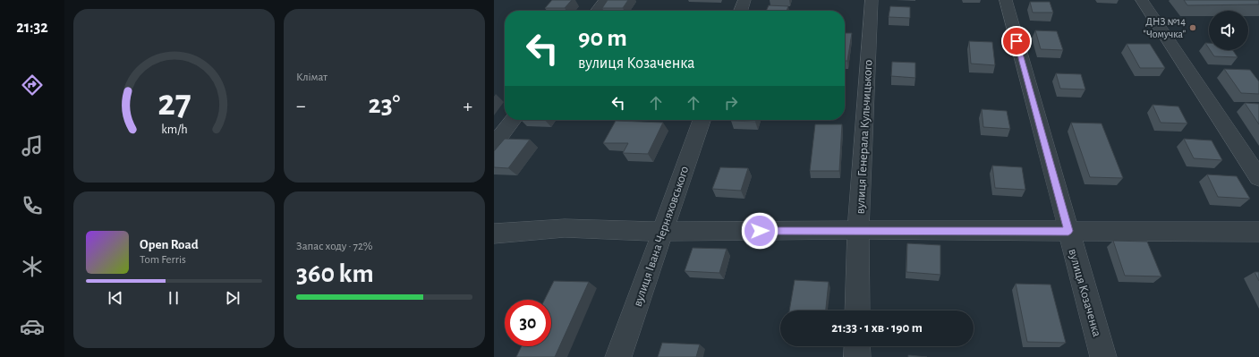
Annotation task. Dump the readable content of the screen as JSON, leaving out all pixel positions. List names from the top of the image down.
{
  "streets": {
    "street": ["вулиця Генерала Кульчицького", "вулиця Івана Черняховського", "вулиця Козаченка"]
  },
  "places": ["ДНЗ №14 \"Чомучка\""],
  "page": {
    "tabs": "21:32",
    "tile": [
      "Клімат",
      ["Запас ходу · 72%", "360 km"]
    ],
    "turn": ["90 m", "вулиця Козаченка"],
    "heat": ["−", "23°", "+"],
    "song": ["Open Road", "Tom Ferris"],
    "limit": "30",
    "trip": "21:33 · 1 хв · 190 m",
    "gauge": ["27", "km/h"]
  }
}
